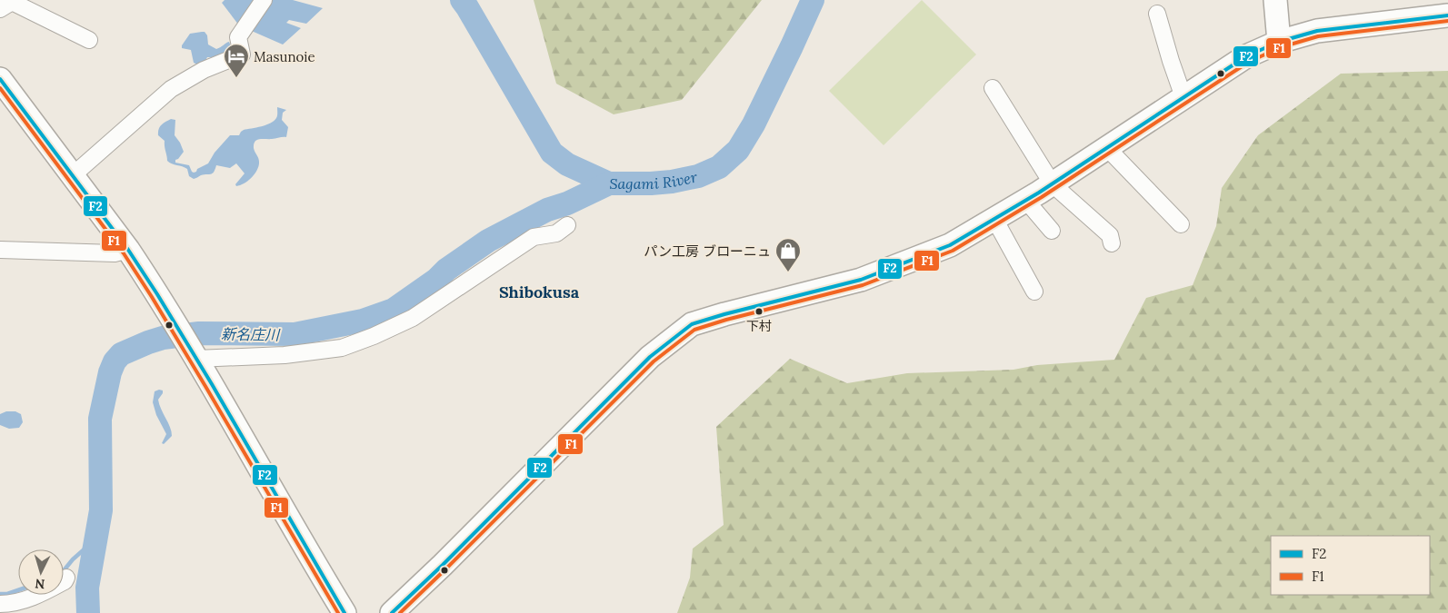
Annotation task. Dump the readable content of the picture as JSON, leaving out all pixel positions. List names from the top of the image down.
{
  "districts": ["Shibokusa"],
  "water": ["Sagami River", "新名庄川"],
  "places": {
    "hotel": ["Masunoie"],
    "shop": ["パン工房 ブローニュ"],
    "other": ["下村"]
  },
  "lines": ["transit line F2", "transit line F1"],
  "legend": ["F2", "F1"],
  "north": "bottom"
}
